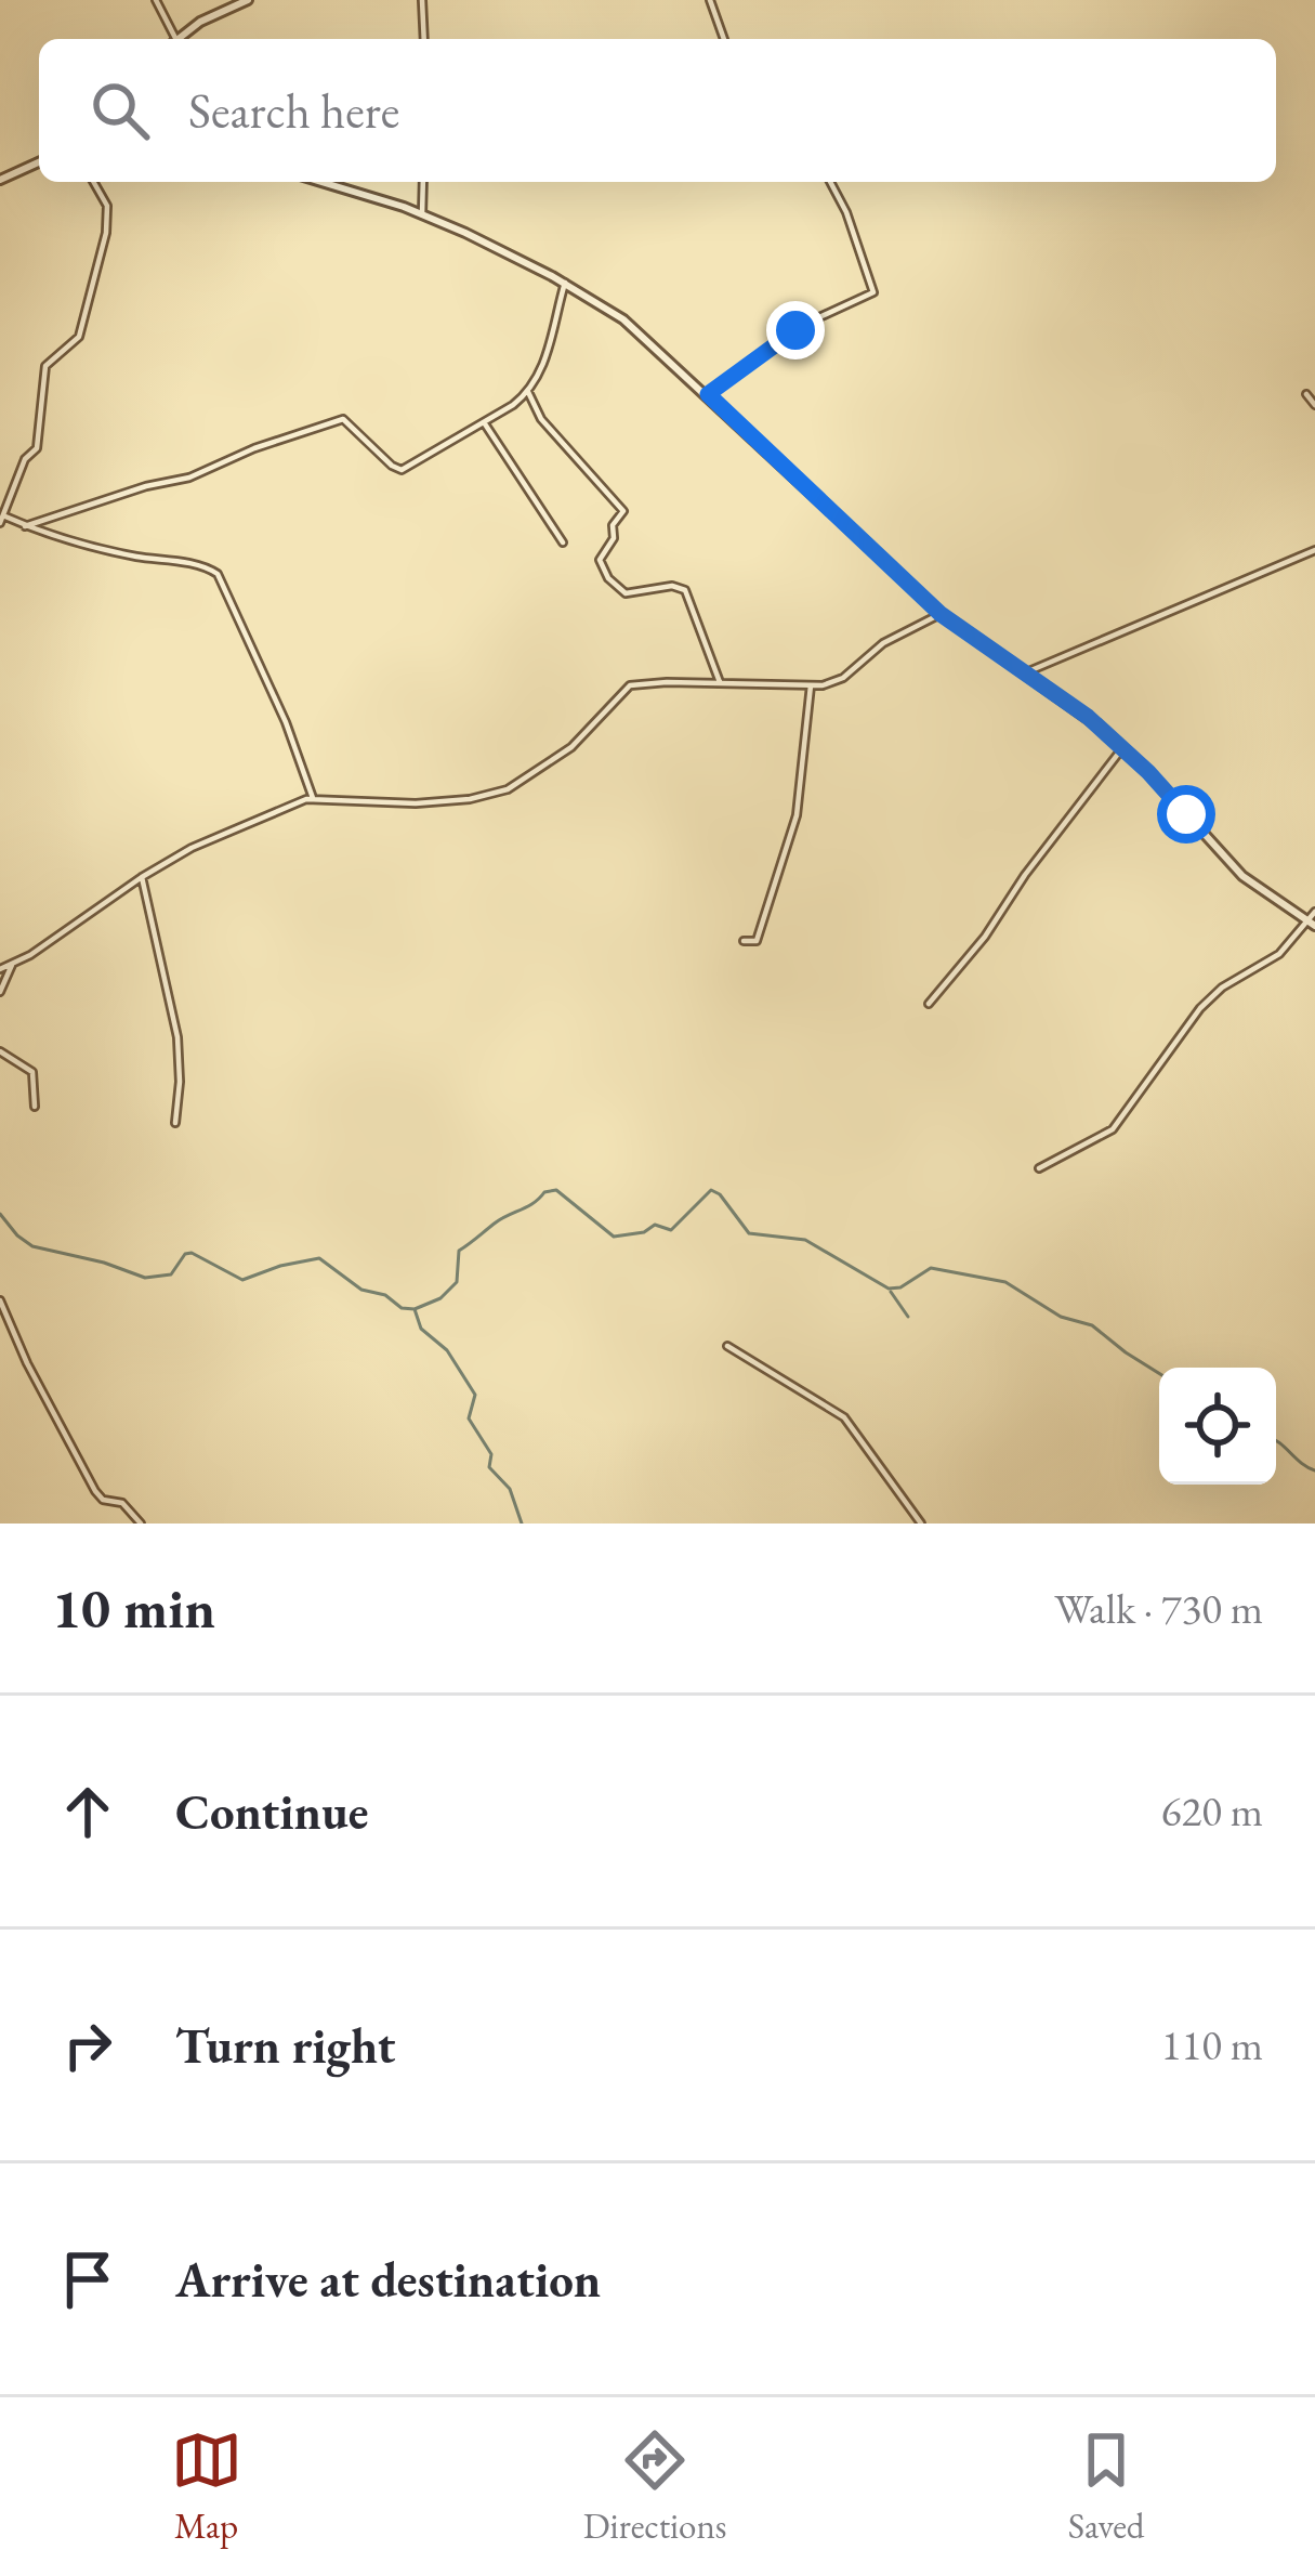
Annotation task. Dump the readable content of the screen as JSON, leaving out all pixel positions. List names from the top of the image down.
{
  "page": {
    "search": "Search here",
    "heading": ["10 min", "Walk · 730 m"],
    "list": [
      ["Continue", "620 m"],
      ["Turn right", "110 m"],
      "Arrive at destination"
    ],
    "nav": ["Map", "Directions", "Saved"]
  }
}
